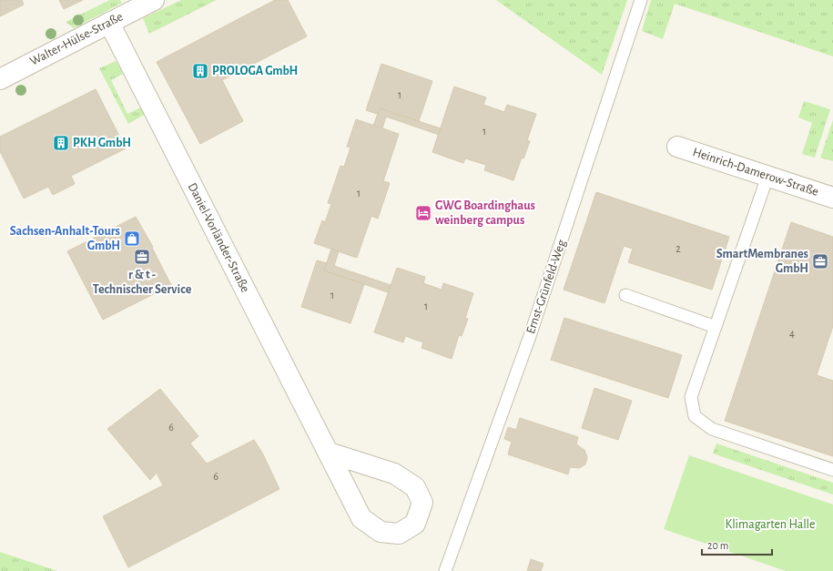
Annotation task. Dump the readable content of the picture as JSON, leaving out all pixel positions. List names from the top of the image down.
{
  "streets": {
    "street": ["Walter-Hülse-Straße", "Heinrich-Damerow-Straße", "Daniel-Vorländer-Straße"],
    "lane": ["Ernst-Grünfeld-Weg"]
  },
  "crossings": [
    ["Walter-Hülse-Straße", "Daniel-Vorländer-Straße"]
  ],
  "parks": ["Klimagarten Halle"],
  "places": {
    "building": ["PROLOGA GmbH", "PKH GmbH"],
    "hotel": ["GWG Boardinghaus weinberg campus"],
    "shop": ["Sachsen-Anhalt-Tours GmbH"],
    "office": ["r & t - Technischer Service", "SmartMembranes GmbH"]
  },
  "house_numbers": [
    "1",
    "1",
    "1",
    "2",
    "1",
    "1",
    "4",
    "6",
    "6"
  ],
  "scale_bar": "20 m"
}
